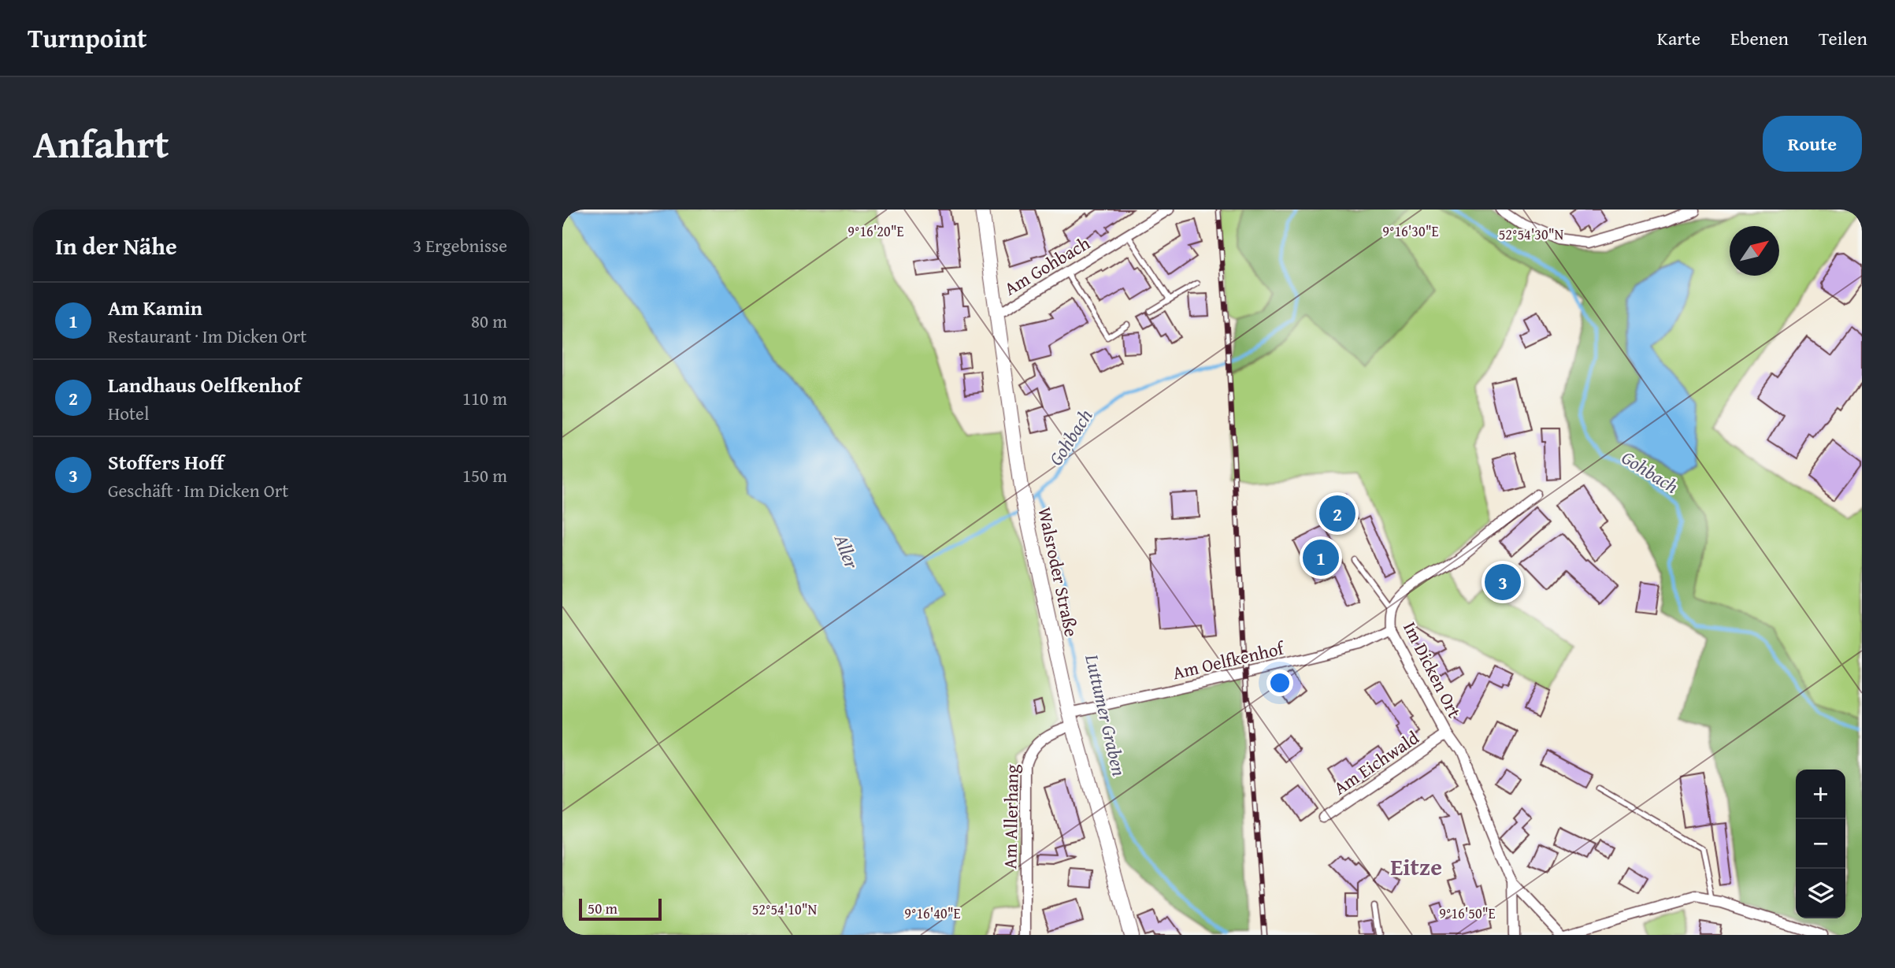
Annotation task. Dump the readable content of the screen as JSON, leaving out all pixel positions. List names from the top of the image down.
{
  "streets": {
    "main road": ["Walsroder Straße"],
    "street": [
      "Am Gohbach",
      "Am Oelfkenhof",
      "Im Dicken Ort",
      "Am Eichwald",
      "Am Allerhang"
    ]
  },
  "crossings": [
    ["Am Gohbach", "Walsroder Straße"],
    ["Walsroder Straße", "Am Oelfkenhof"],
    ["Walsroder Straße", "Am Allerhang"],
    ["Am Oelfkenhof", "Im Dicken Ort"],
    ["Am Oelfkenhof", "Am Allerhang"],
    ["Im Dicken Ort", "Am Eichwald"]
  ],
  "districts": ["Eitze"],
  "water": ["Gohbach", "Aller", "Luttumer Graben"],
  "scale_bar": "50 m",
  "north": "top right",
  "page": {
    "header": "Turnpoint",
    "nav": ["Karte", "Ebenen", "Teilen"],
    "title": "Anfahrt",
    "buttons": "Route",
    "heading": ["In der Nähe", "3 Ergebnisse"],
    "list": [
      {
        "mark": "1",
        "name": "Am Kamin",
        "note": "Restaurant · Im Dicken Ort",
        "value": "80 m"
      },
      {
        "mark": "2",
        "name": "Landhaus Oelfkenhof",
        "note": "Hotel",
        "value": "110 m"
      },
      {
        "mark": "3",
        "name": "Stoffers Hoff",
        "note": "Geschäft · Im Dicken Ort",
        "value": "150 m"
      }
    ],
    "pins": ["2", "1", "3"],
    "map_buttons": ["+", "−"],
    "scale": "50 m"
  },
  "coordinates": [
    "9°16'20\"E",
    "9°16'30\"E",
    "52°54'30\"N",
    "52°54'10\"N",
    "9°16'40\"E",
    "9°16'50\"E"
  ]
}
